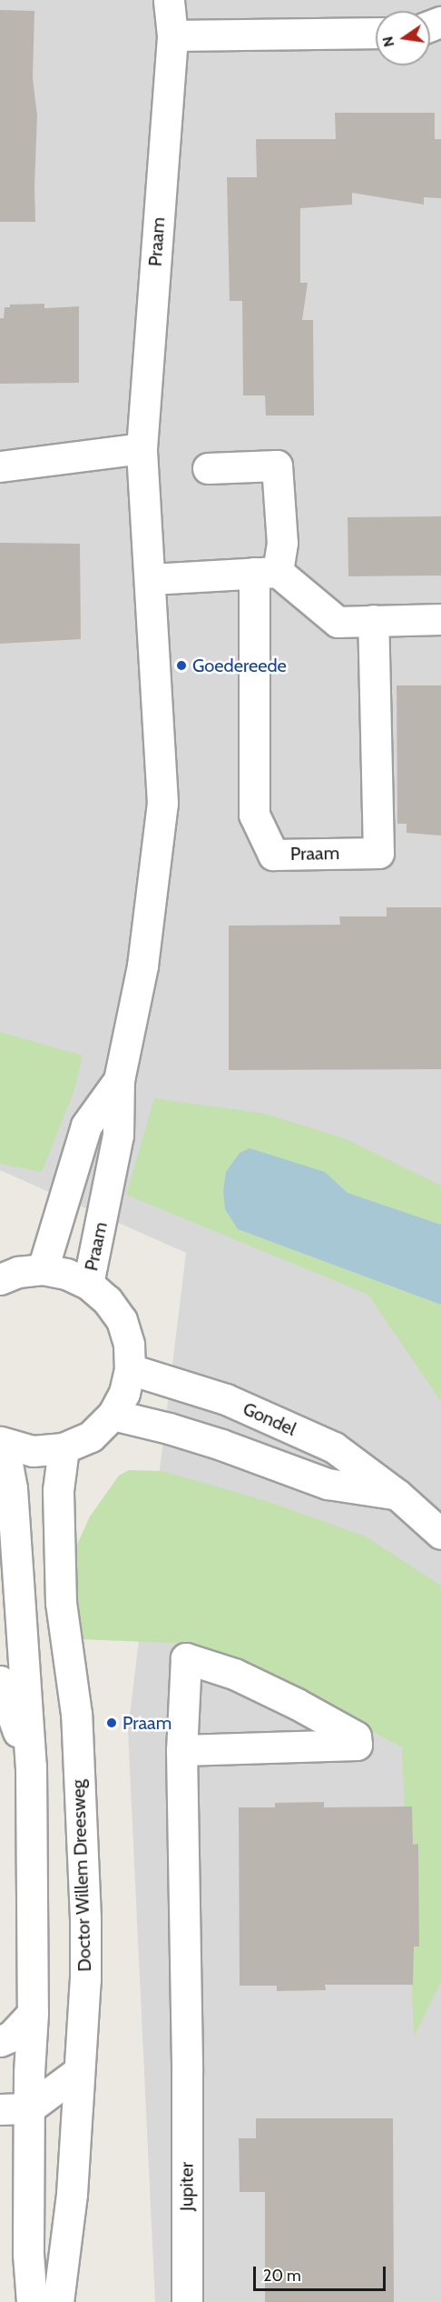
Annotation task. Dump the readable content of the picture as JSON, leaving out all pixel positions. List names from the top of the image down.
{
  "streets": {
    "street": [
      "Praam",
      "Gondel",
      "Doctor Willem Dreesweg",
      "Jupiter"
    ]
  },
  "places": ["Goedereede", "Praam"],
  "scale_bar": "20 m",
  "north": "left"
}
